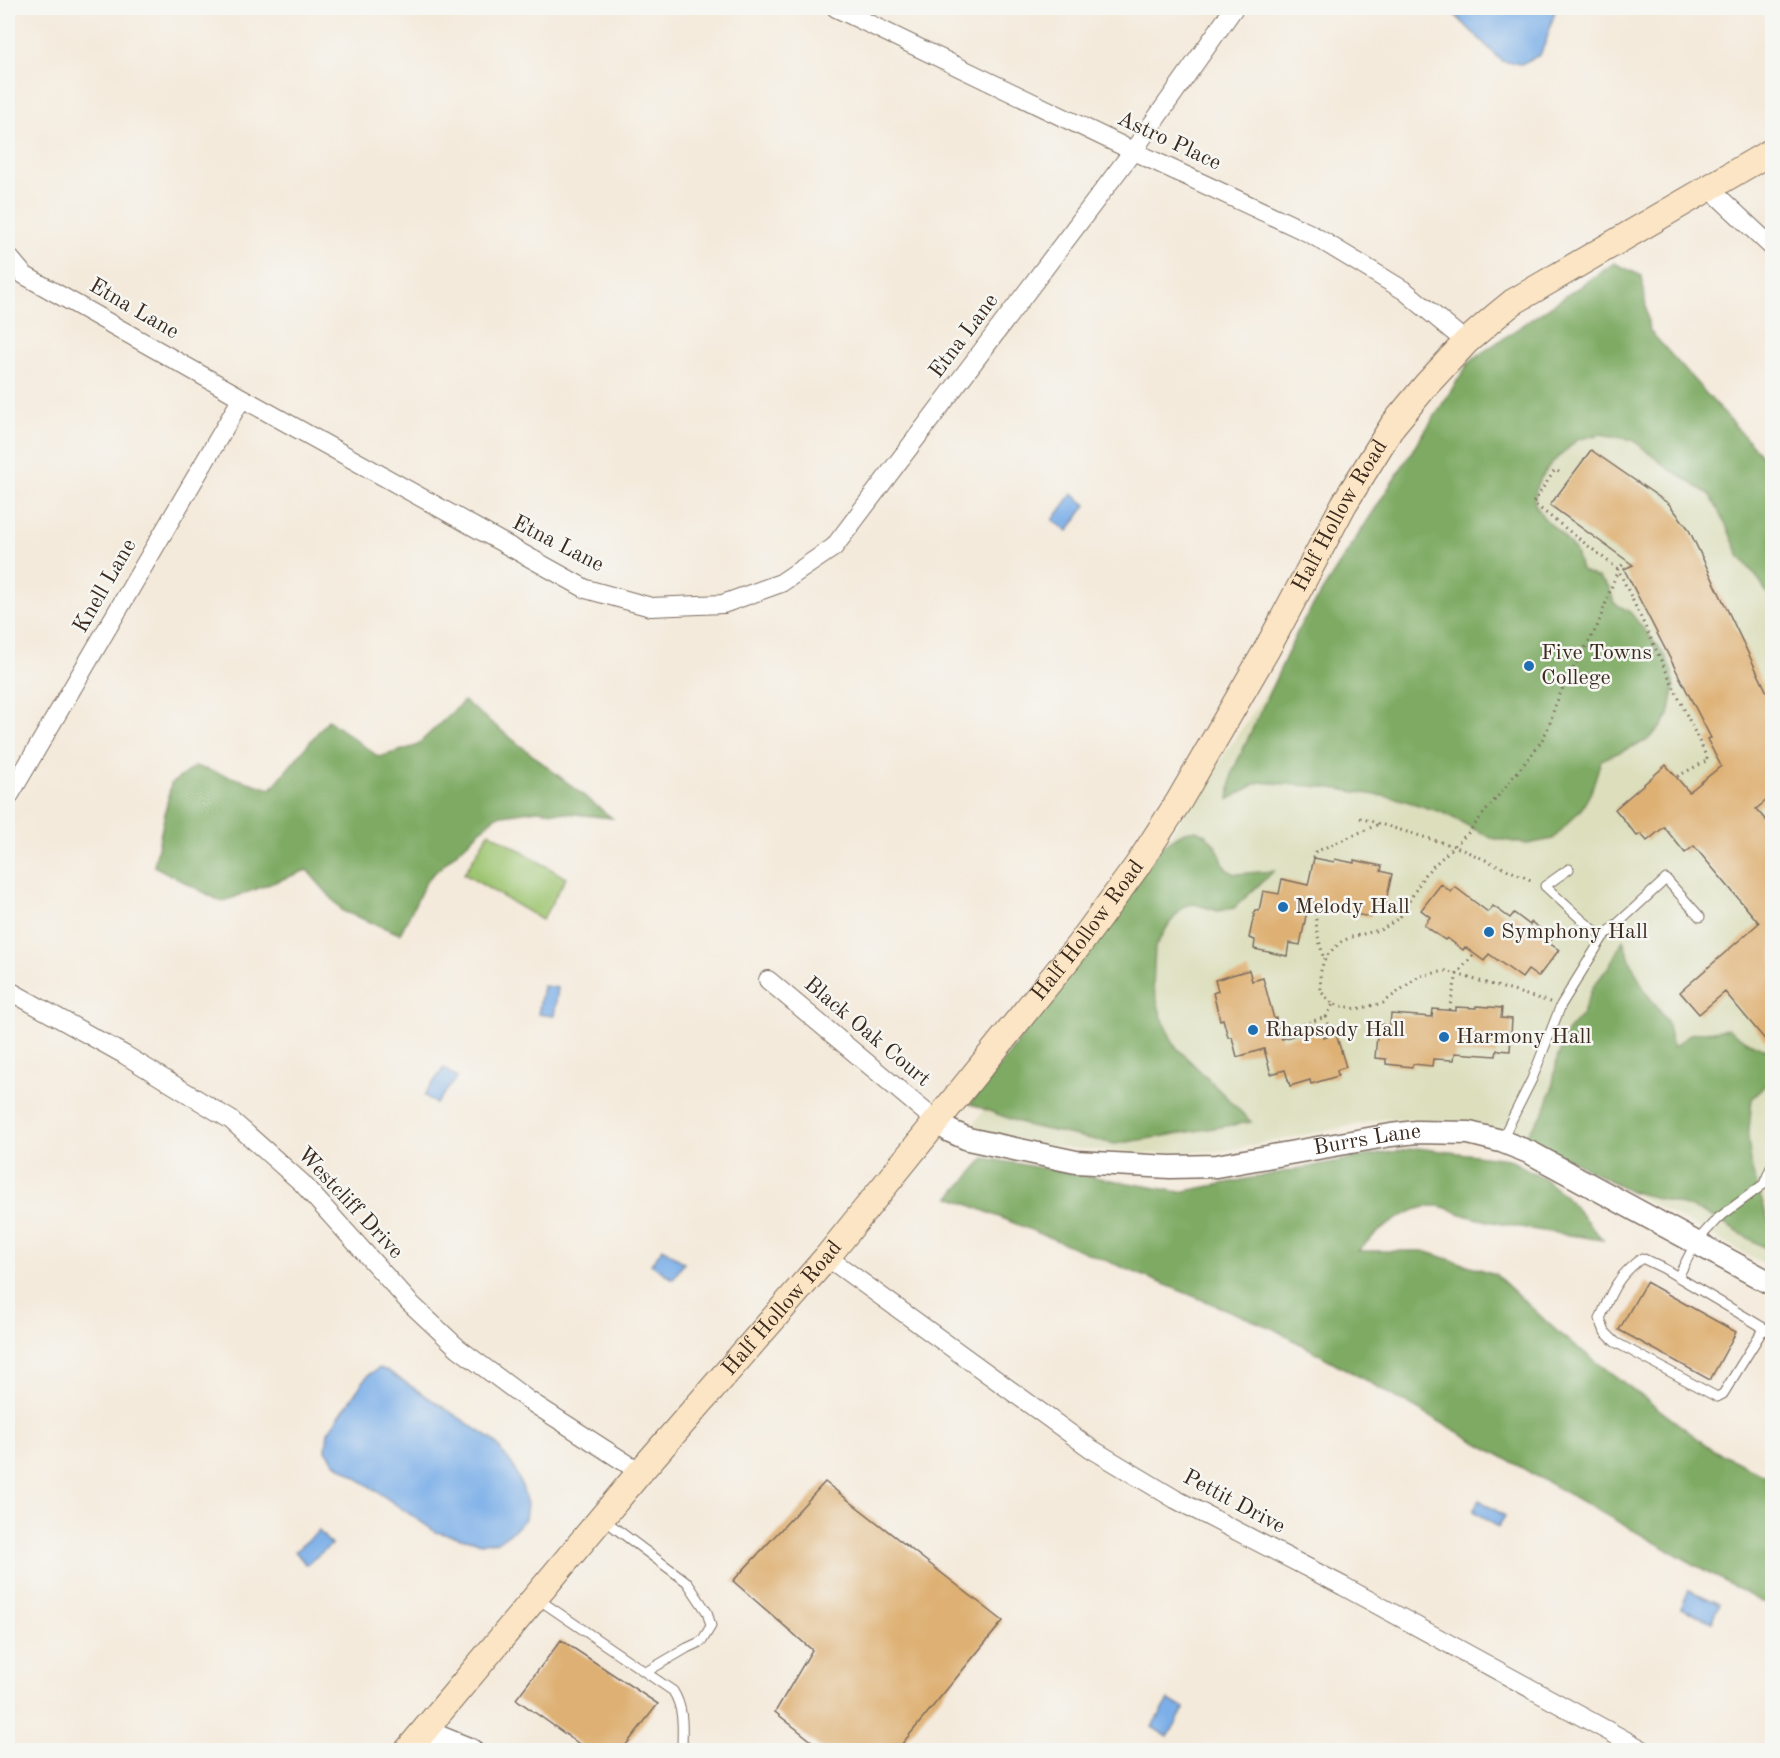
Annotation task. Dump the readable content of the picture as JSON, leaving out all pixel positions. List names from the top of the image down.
{
  "streets": {
    "main road": ["Half Hollow Road"],
    "street": [
      "Astro Place",
      "Etna Lane",
      "Knell Lane",
      "Black Oak Court",
      "Burrs Lane",
      "Westcliff Drive",
      "Pettit Drive"
    ]
  },
  "crossings": [
    ["Astro Place", "Etna Lane"],
    ["Astro Place", "Half Hollow Road"],
    ["Etna Lane", "Knell Lane"],
    ["Half Hollow Road", "Black Oak Court"],
    ["Half Hollow Road", "Burrs Lane"],
    ["Half Hollow Road", "Westcliff Drive"],
    ["Half Hollow Road", "Pettit Drive"],
    ["Black Oak Court", "Burrs Lane"]
  ],
  "places": [
    "Five Towns College",
    "Melody Hall",
    "Symphony Hall",
    "Rhapsody Hall",
    "Harmony Hall"
  ]
}
